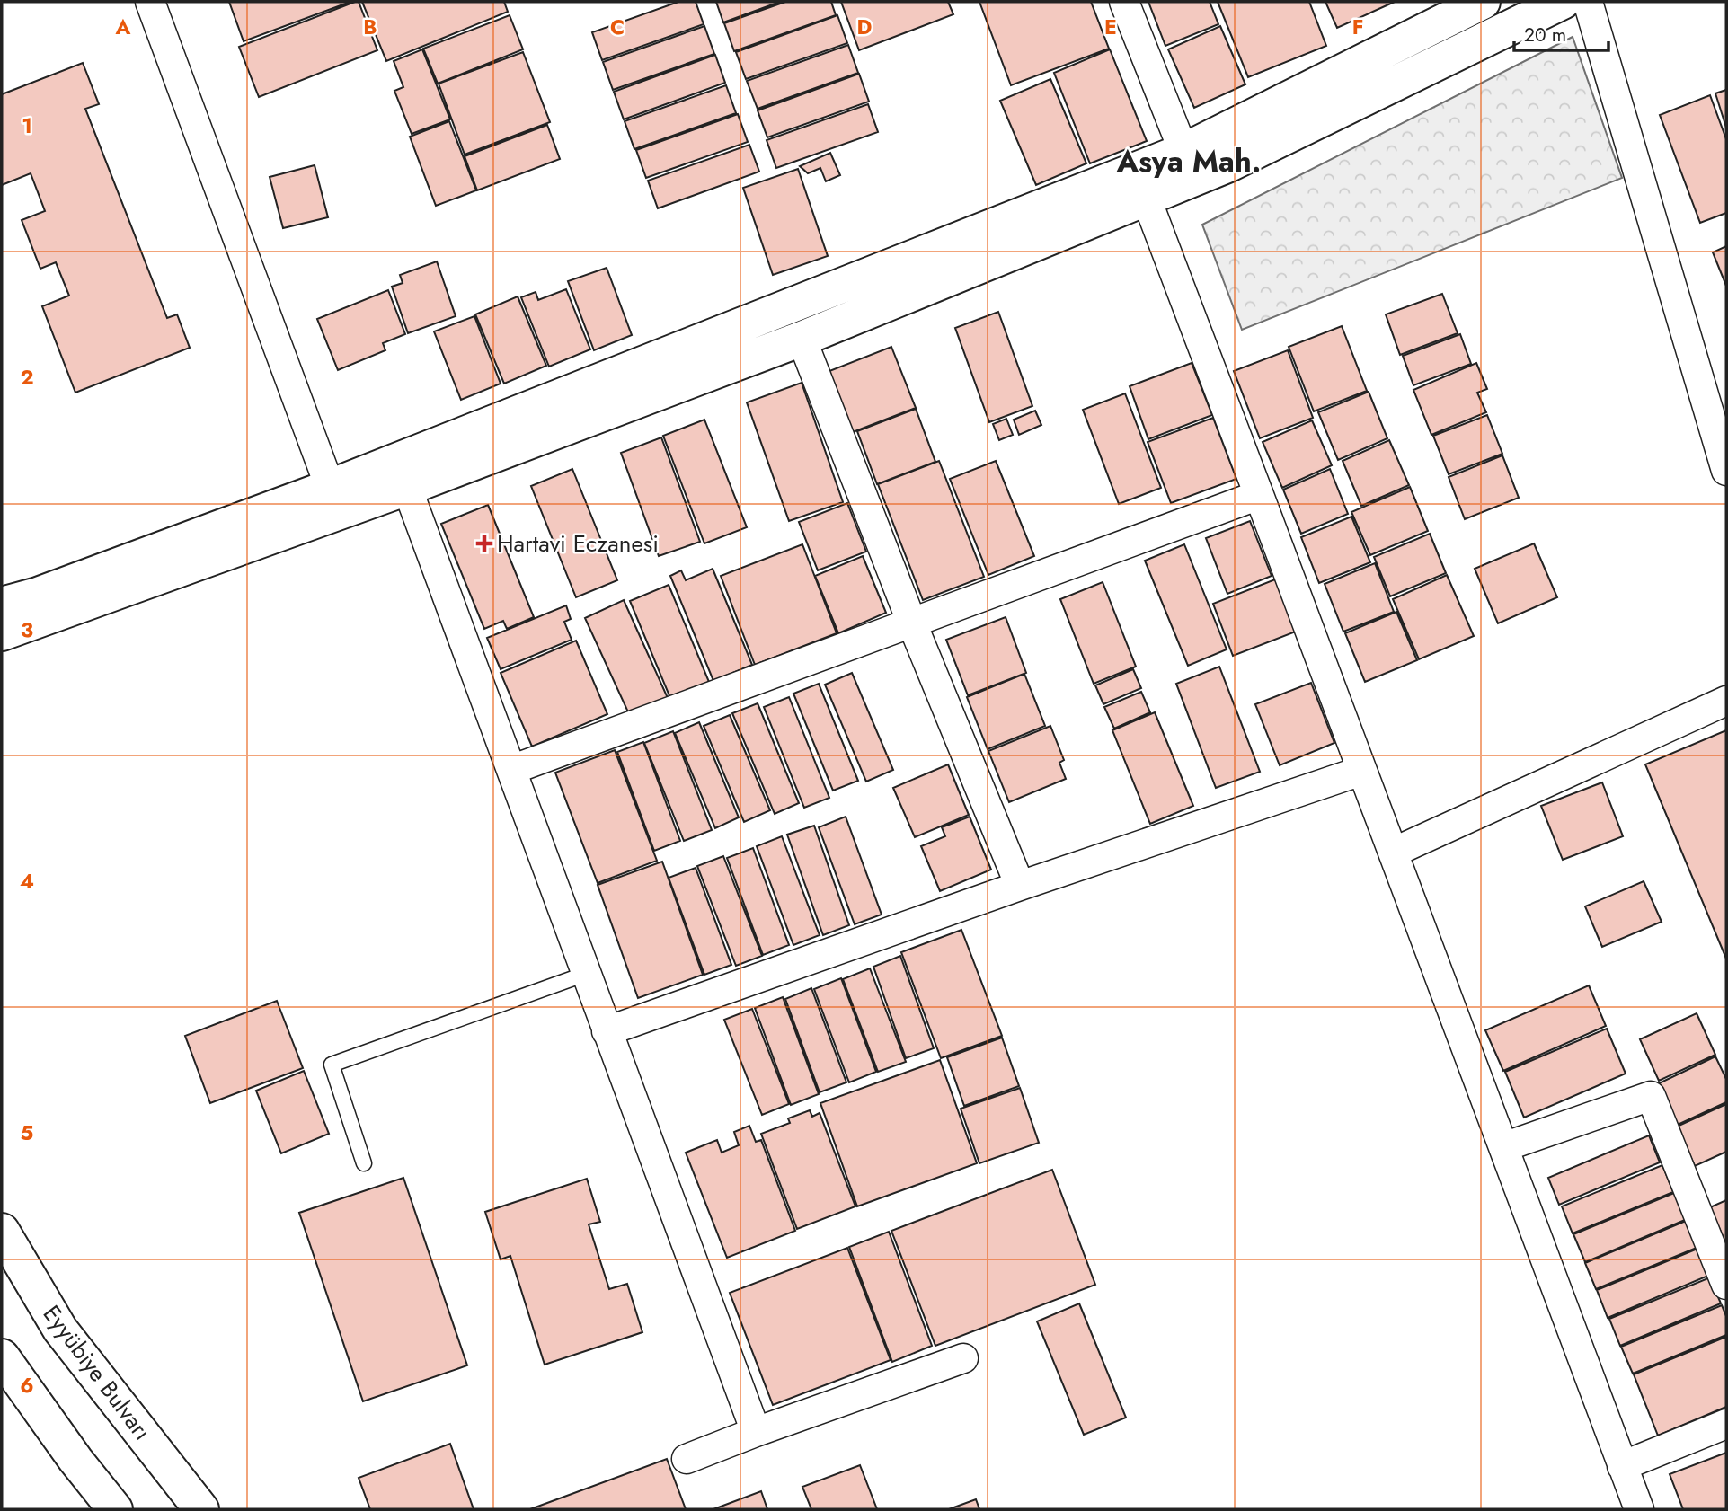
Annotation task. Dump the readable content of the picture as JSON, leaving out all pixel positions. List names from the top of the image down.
{
  "streets": {
    "main road": ["Eyyübiye Bulvarı"]
  },
  "districts": ["Asya Mah."],
  "places": {
    "health": ["Hartavi Eczanesi"]
  },
  "scale_bar": "20 m",
  "grid": {
    "columns": [
      "A",
      "B",
      "C",
      "D",
      "E",
      "F"
    ],
    "rows": [
      "1",
      "2",
      "3",
      "4",
      "5",
      "6"
    ]
  }
}
